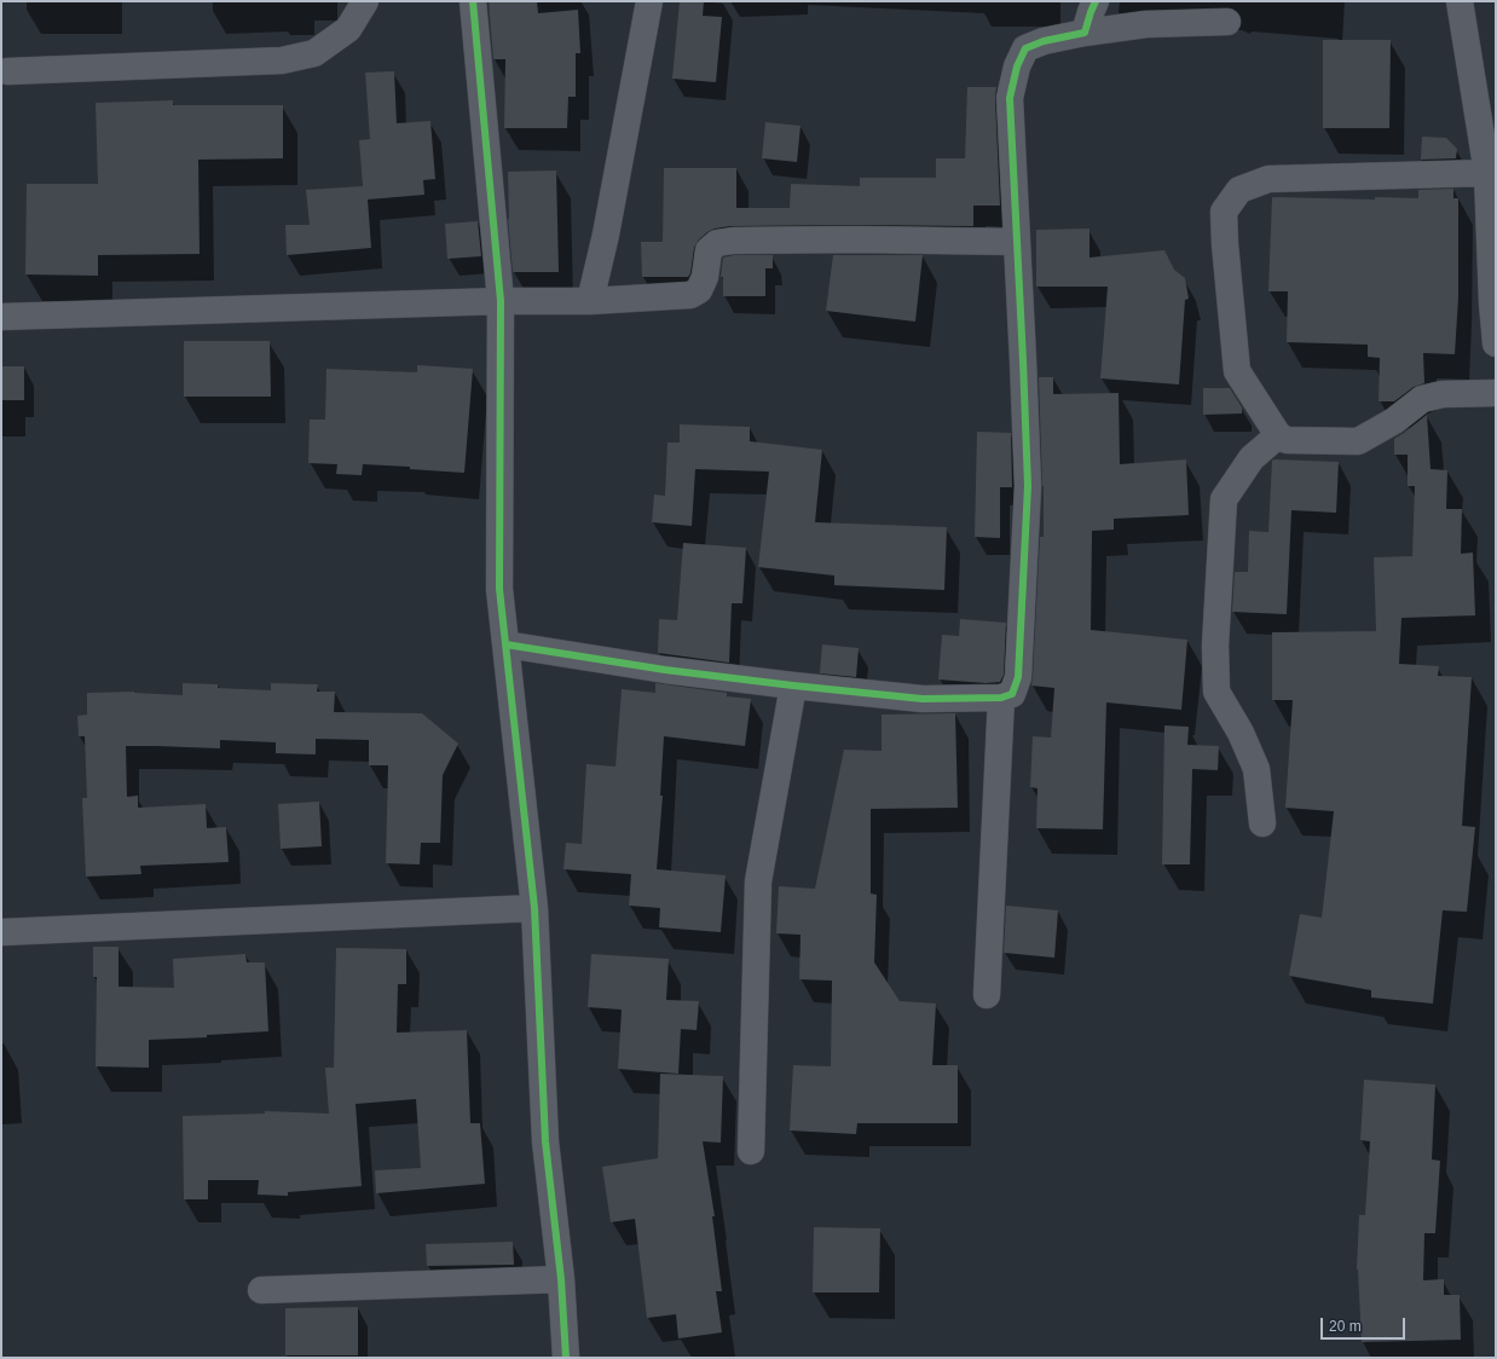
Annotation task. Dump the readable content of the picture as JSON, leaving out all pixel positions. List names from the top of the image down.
{
  "scale_bar": "20 m"
}
